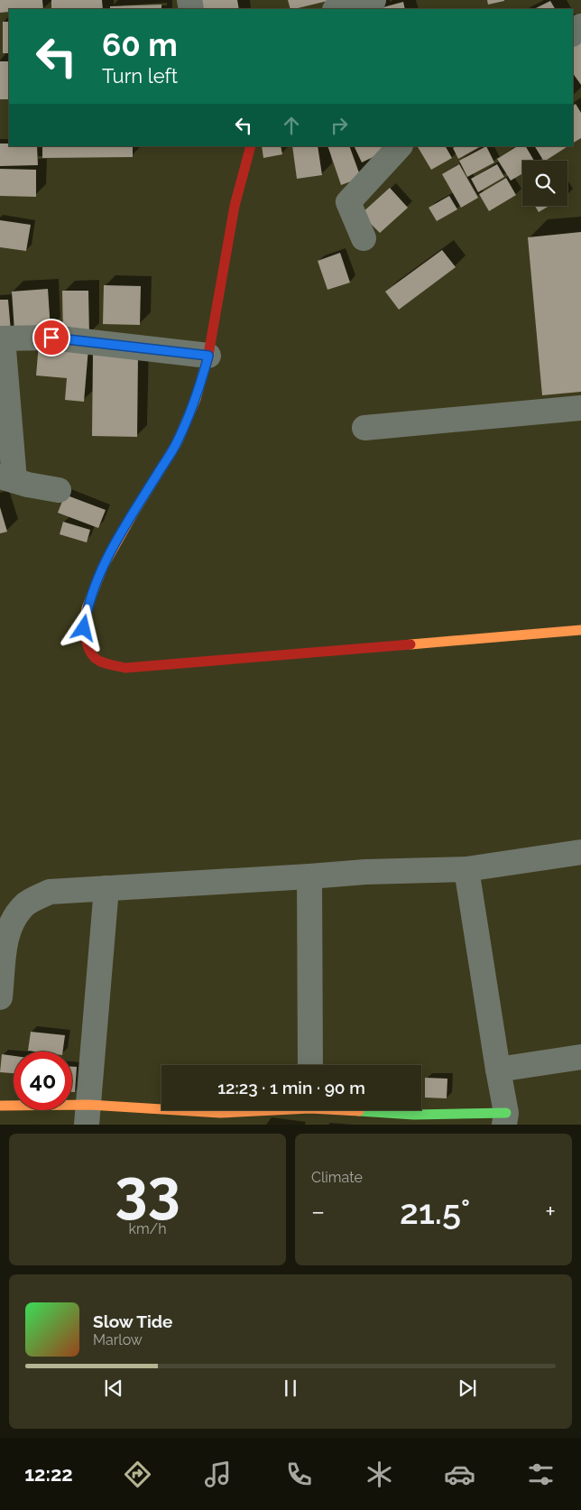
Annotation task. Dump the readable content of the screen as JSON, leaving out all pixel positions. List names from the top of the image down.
{
  "page": {
    "turn": ["60 m", "Turn left"],
    "limit": "40",
    "trip": "12:23 · 1 min · 90 m",
    "tile": [
      ["33", "km/h"],
      "Climate"
    ],
    "heat": ["−", "21.5°", "+"],
    "song": ["Slow Tide", "Marlow"],
    "tabs": "12:22"
  }
}
